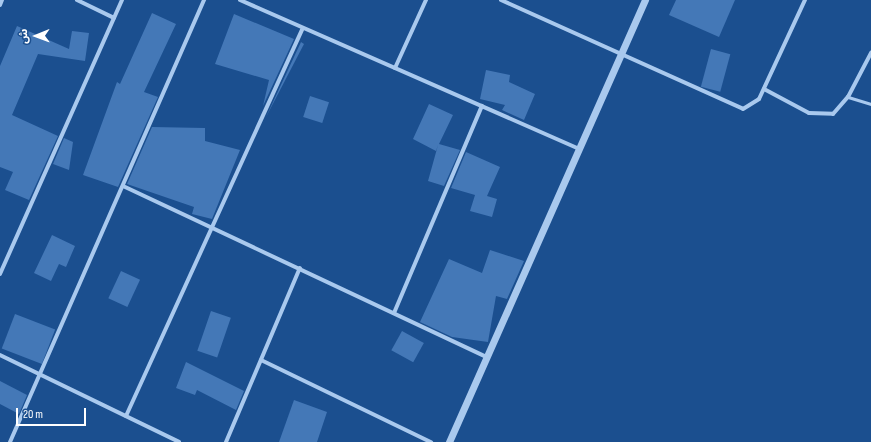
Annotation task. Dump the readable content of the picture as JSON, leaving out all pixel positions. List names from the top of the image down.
{
  "scale_bar": "20 m",
  "north": "left"
}
